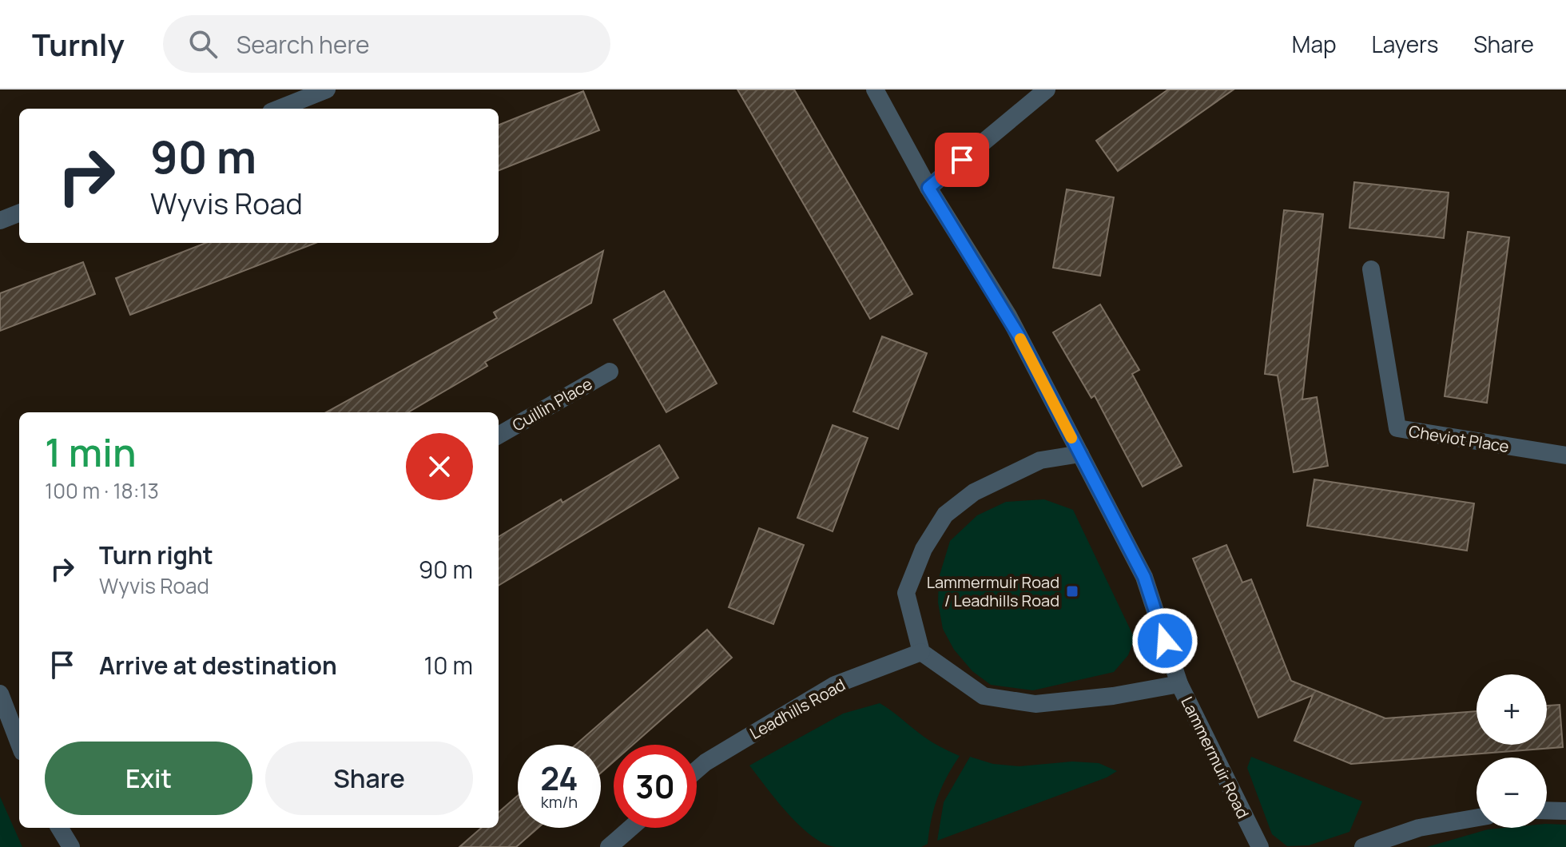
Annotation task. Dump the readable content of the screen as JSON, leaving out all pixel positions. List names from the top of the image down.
{
  "streets": {
    "street": [
      "Cuillin Place",
      "Cheviot Place",
      "Leadhills Road",
      "Lammermuir Road"
    ]
  },
  "places": {
    "transit": ["Lammermuir Road / Leadhills Road"]
  },
  "page": {
    "header": "Turnly",
    "search": "Search here",
    "nav": ["Map", "Layers", "Share"],
    "turn": ["90 m", "Wyvis Road"],
    "heading": ["1 min", "100 m · 18:13"],
    "list": [
      {
        "name": "Turn right",
        "note": "Wyvis Road",
        "value": "90 m"
      },
      {
        "name": "Arrive at destination",
        "value": "10 m"
      }
    ],
    "map_buttons": ["+", "−"],
    "buttons": ["Exit", "Share"],
    "speed": "24 km/h",
    "limit": "30"
  }
}
